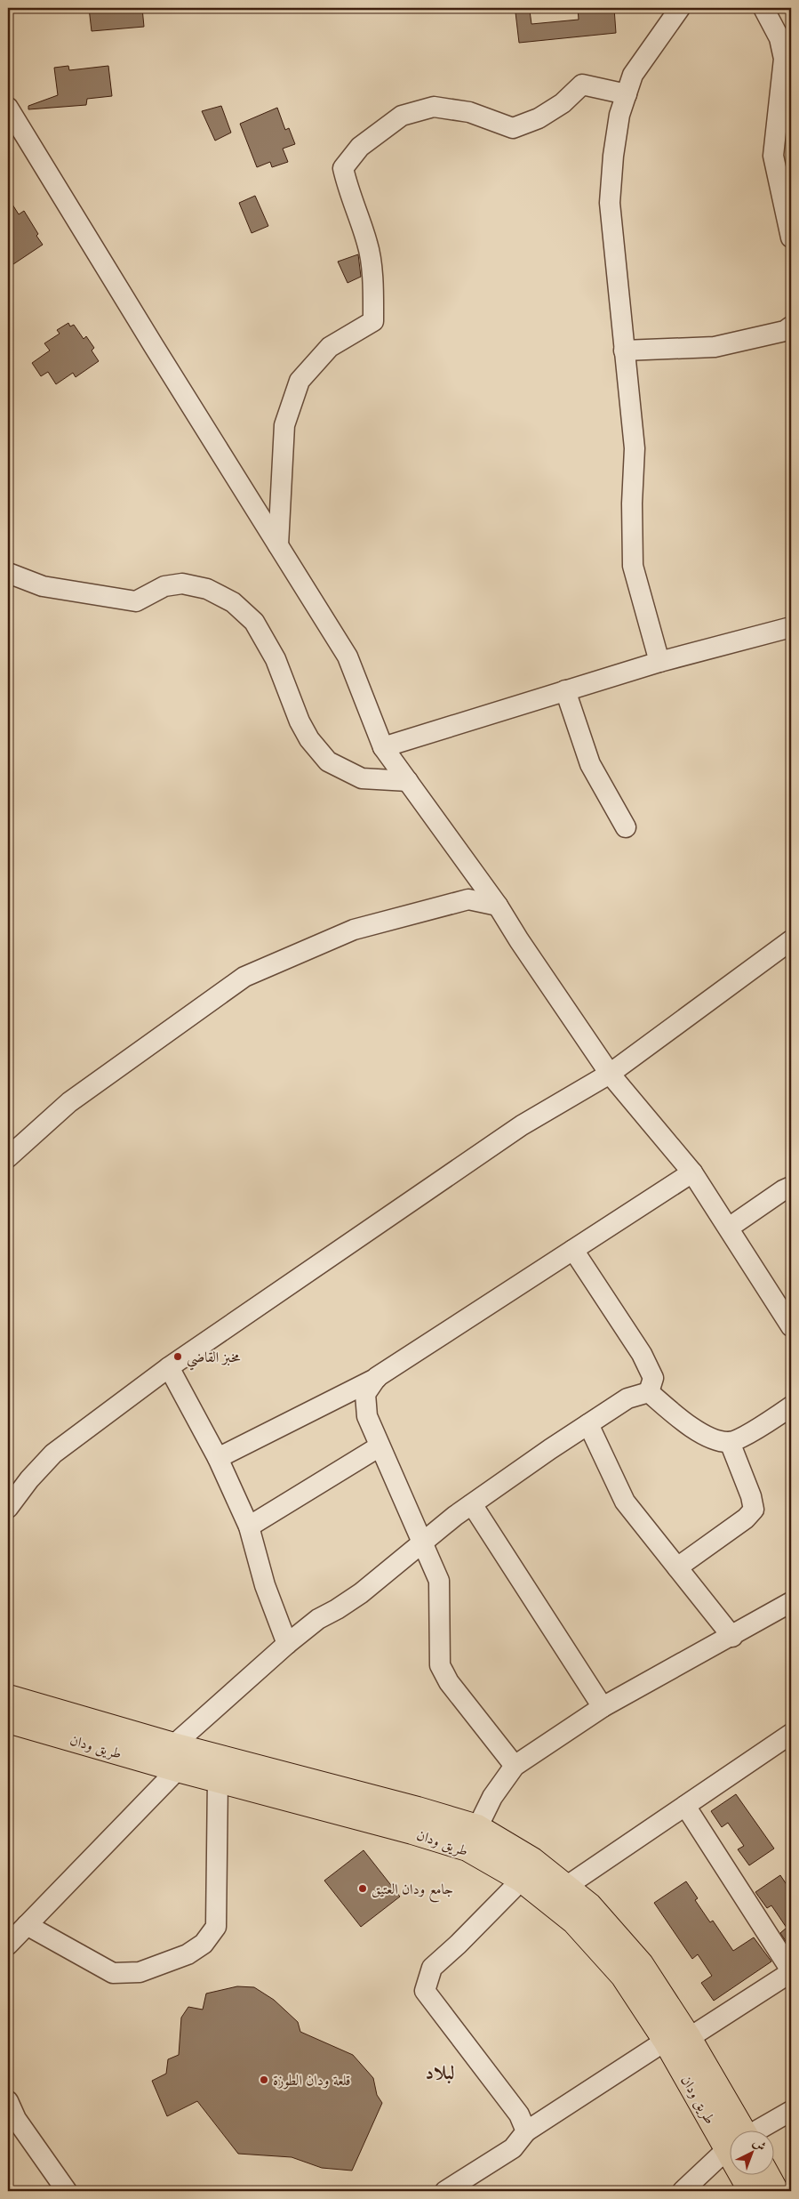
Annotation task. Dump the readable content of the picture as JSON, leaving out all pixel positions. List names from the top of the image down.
{
  "streets": {
    "main road": ["طريق ودان"]
  },
  "districts": ["لبلاد"],
  "places": ["مخبز القاضي", "جامع ودان العتيق", "قلعة ودان الطوزة"],
  "north": "top right"
}
